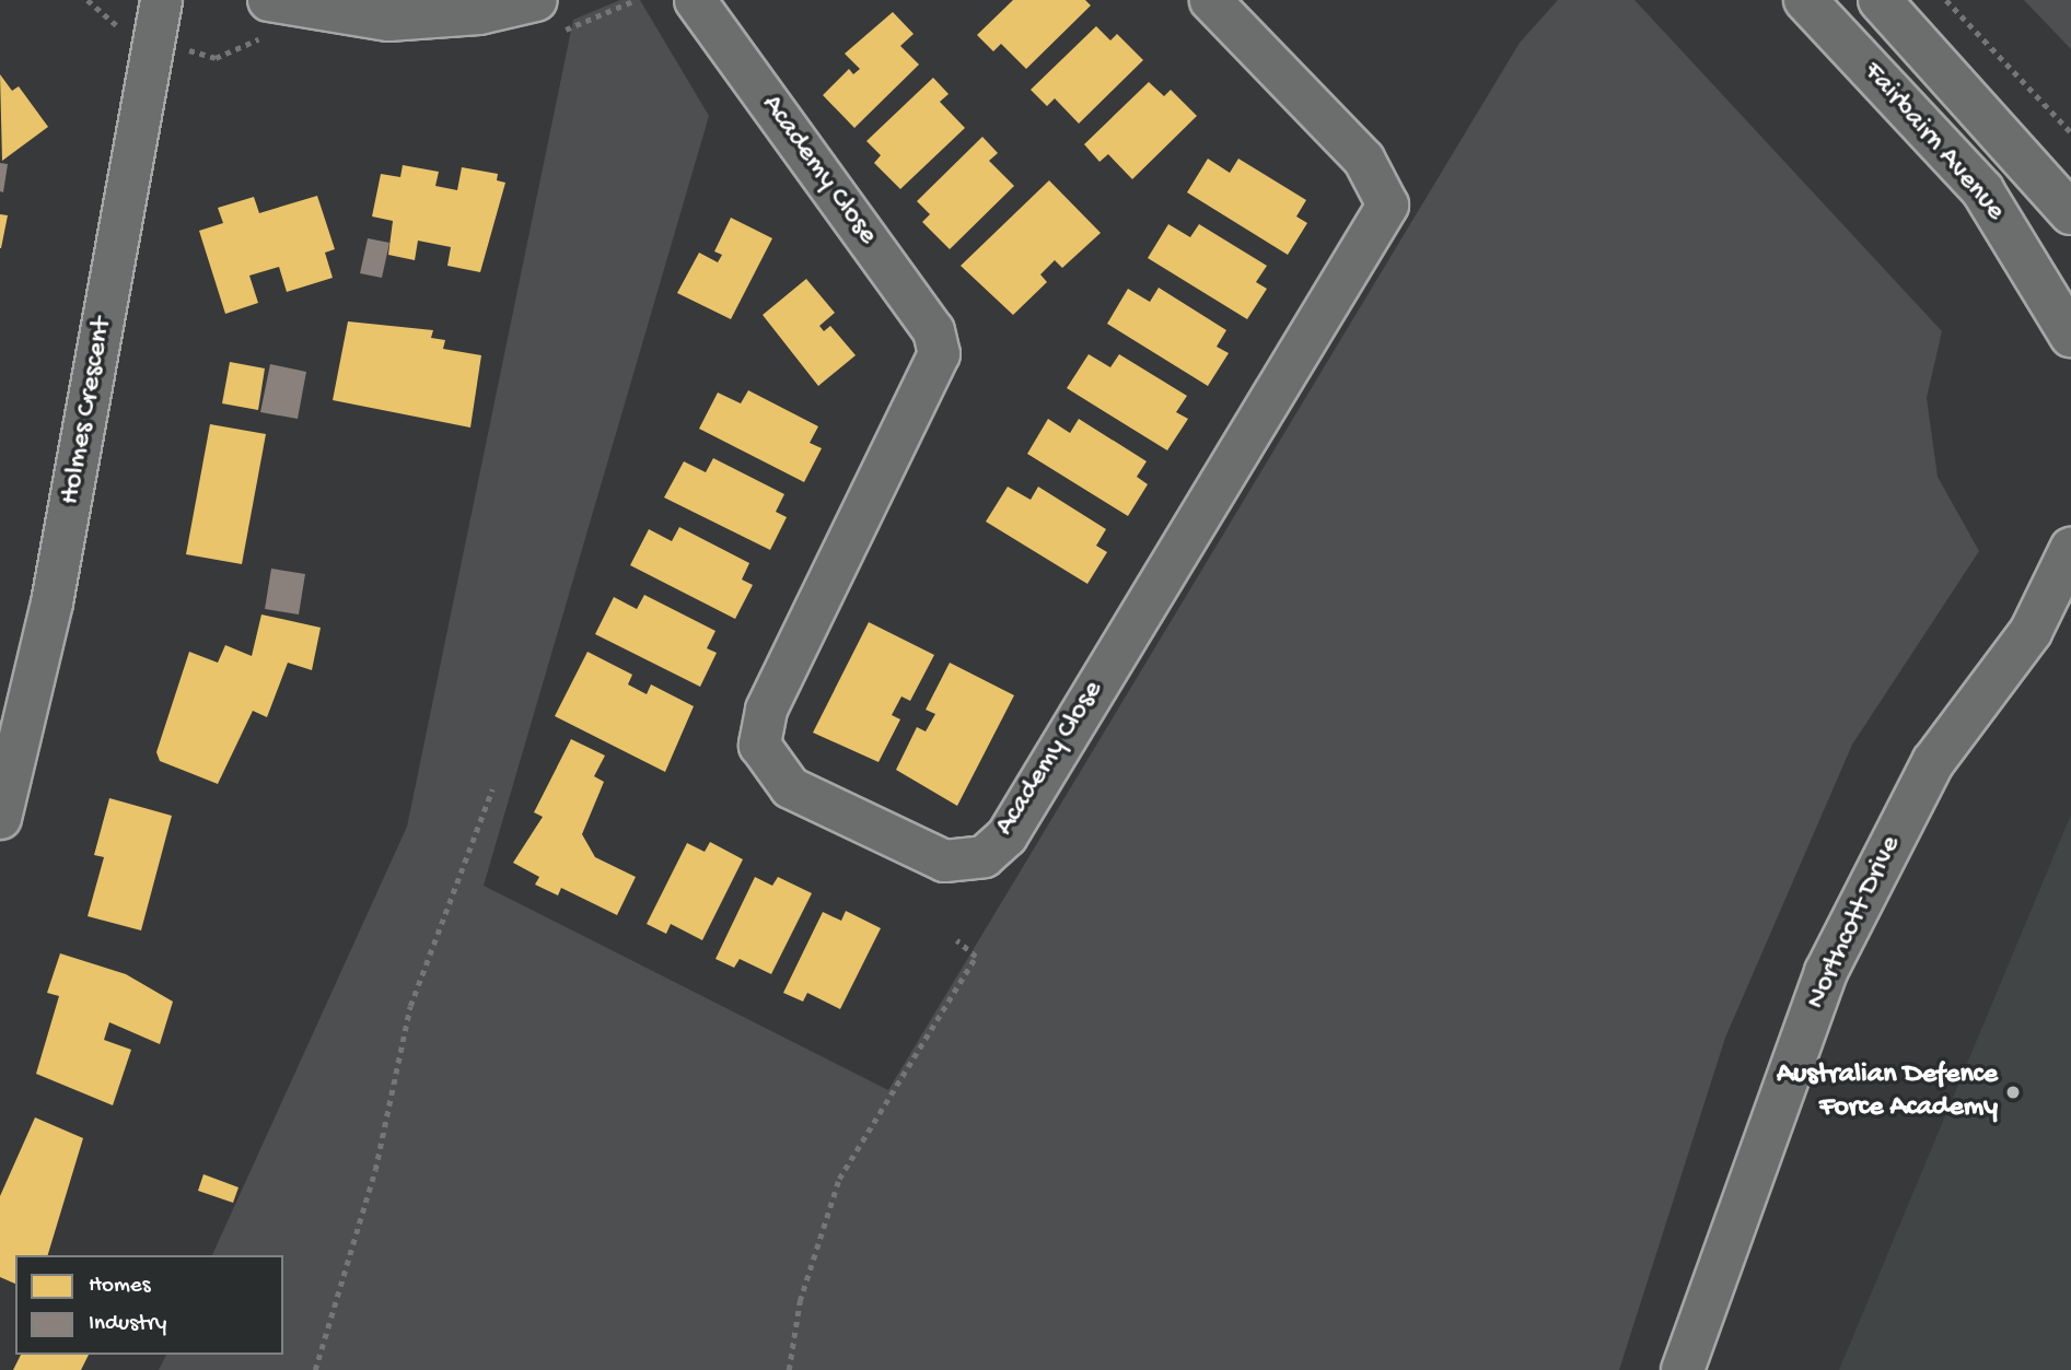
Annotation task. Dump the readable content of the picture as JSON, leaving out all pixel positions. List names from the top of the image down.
{
  "streets": {
    "street": [
      "Fairbairn Avenue",
      "Academy Close",
      "Holmes Crescent",
      "Northcott Drive"
    ]
  },
  "places": ["Australian Defence Force Academy"],
  "legend": ["Homes", "Industry"]
}
